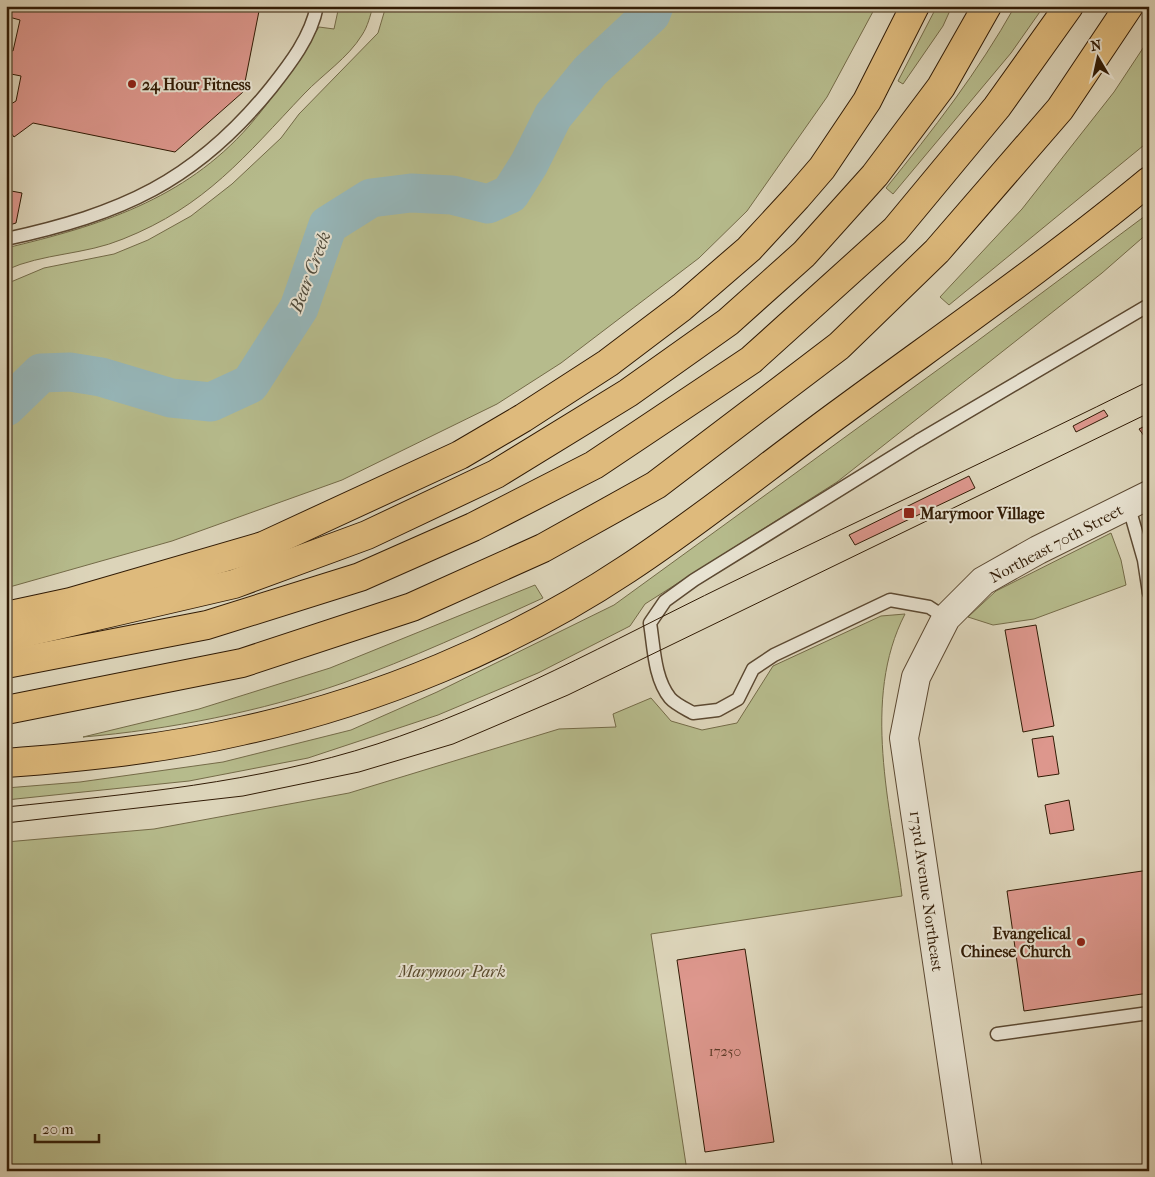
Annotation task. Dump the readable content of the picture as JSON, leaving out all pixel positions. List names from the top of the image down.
{
  "streets": {
    "street": ["Northeast 70th Street", "173rd Avenue Northeast"]
  },
  "crossings": [
    ["Northeast 70th Street", "173rd Avenue Northeast"]
  ],
  "water": ["Bear Creek"],
  "parks": ["Marymoor Park"],
  "places": {
    "other": ["24 Hour Fitness", "Evangelical Chinese Church"],
    "transit": ["Marymoor Village"]
  },
  "house_numbers": ["17250"],
  "scale_bar": "20 m",
  "north": "top"
}
